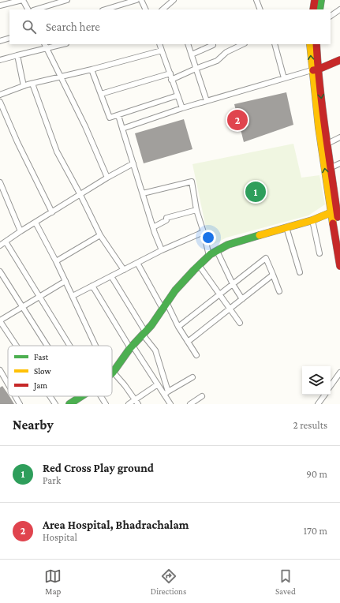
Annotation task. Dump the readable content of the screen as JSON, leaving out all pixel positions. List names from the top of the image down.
{
  "legend": ["Fast", "Slow", "Jam"],
  "page": {
    "search": "Search here",
    "pins": ["2", "1"],
    "heading": ["Nearby", "2 results"],
    "list": [
      {
        "mark": "1",
        "name": "Red Cross Play ground",
        "note": "Park",
        "value": "90 m"
      },
      {
        "mark": "2",
        "name": "Area Hospital, Bhadrachalam",
        "note": "Hospital",
        "value": "170 m"
      }
    ],
    "nav": ["Map", "Directions", "Saved"]
  }
}
